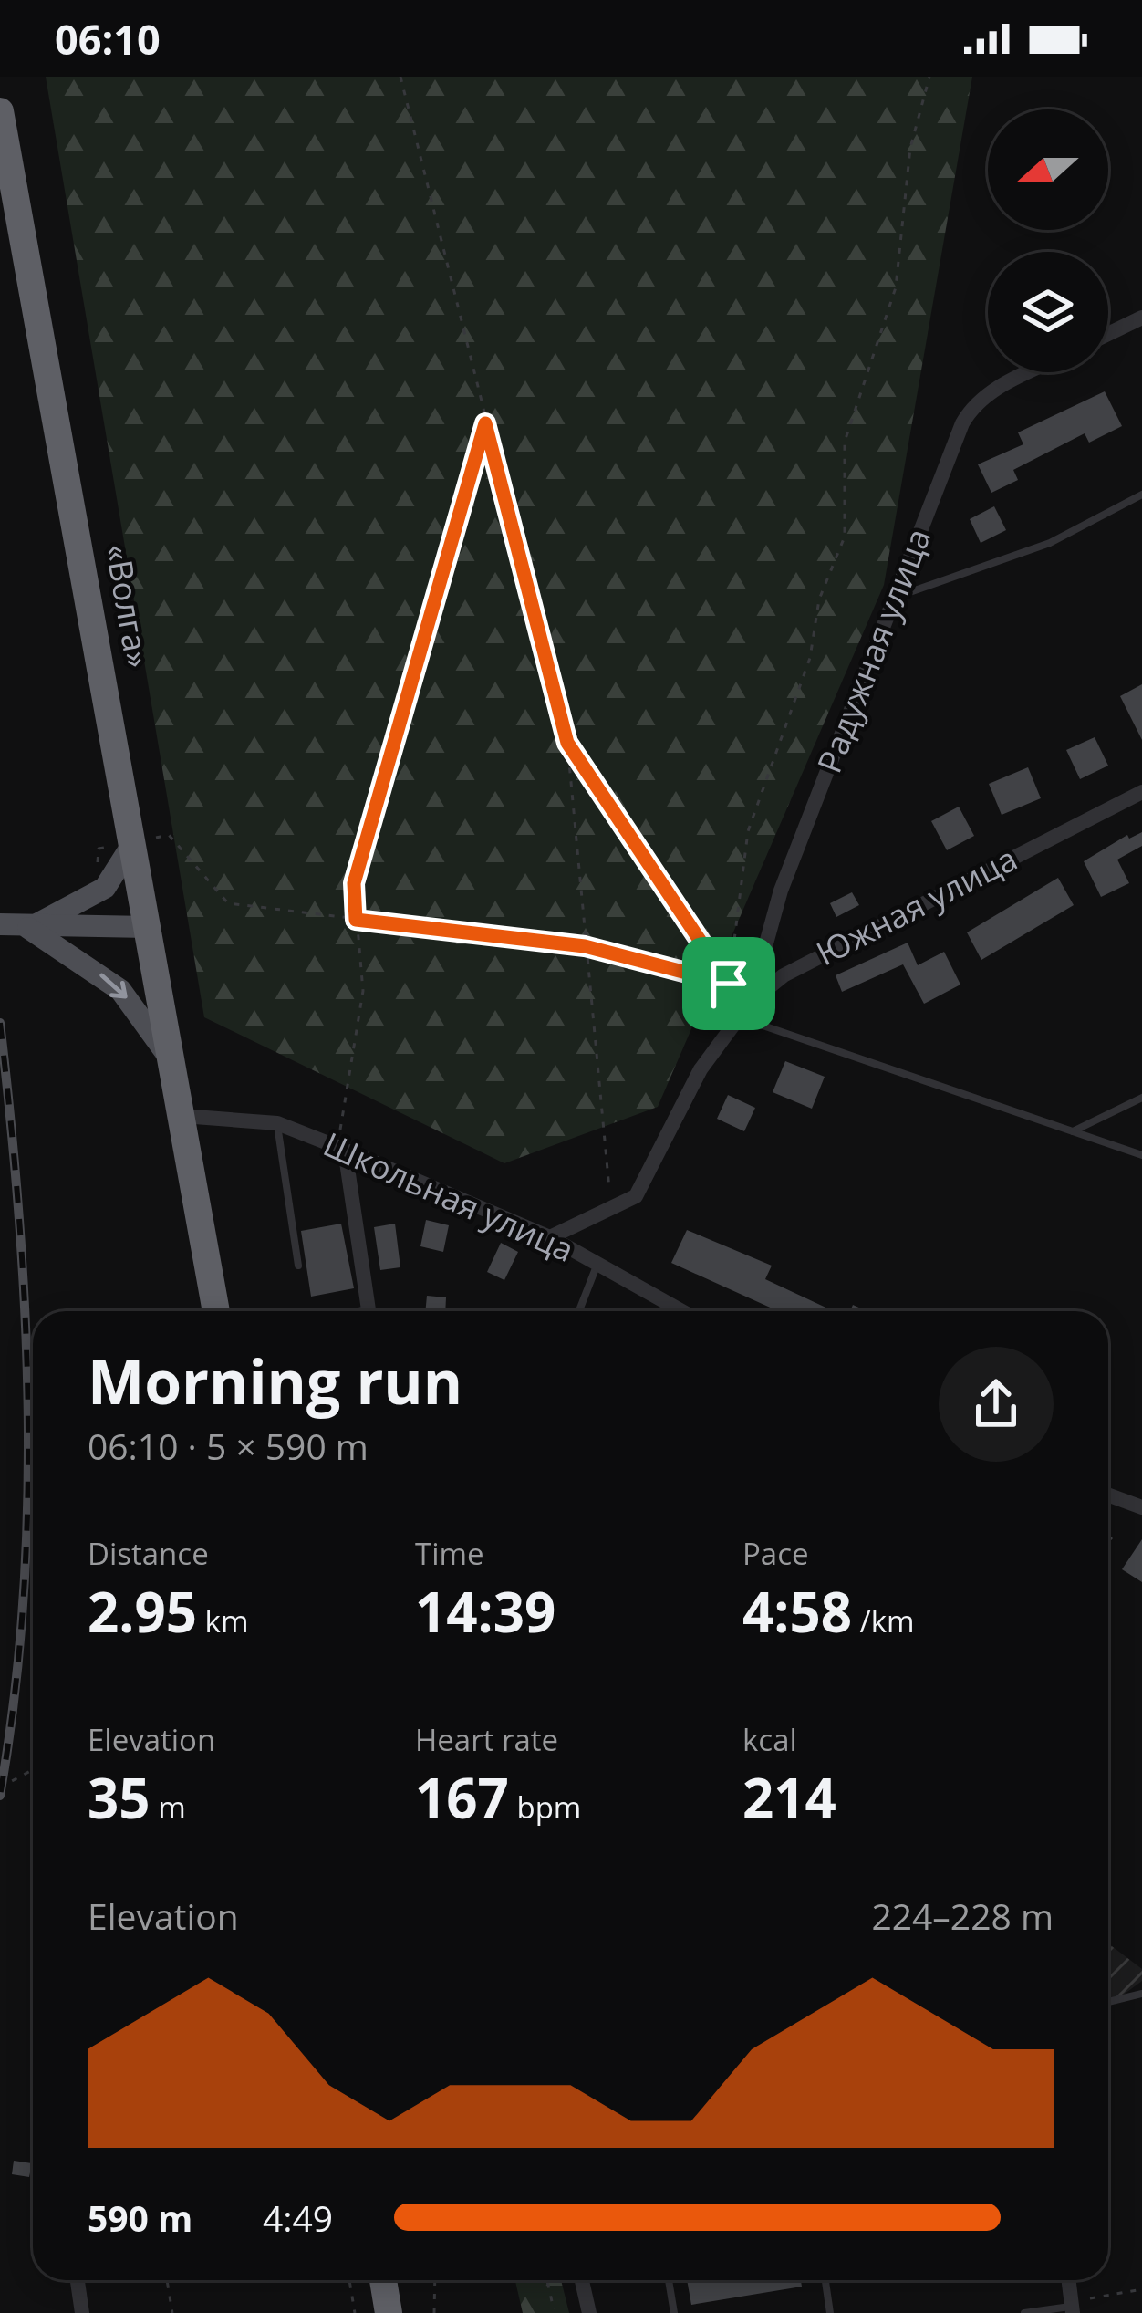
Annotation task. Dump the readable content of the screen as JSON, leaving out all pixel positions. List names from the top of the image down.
{
  "streets": {
    "highway": ["«Волга»"],
    "street": ["Радужная улица", "Южная улица", "Школьная улица"]
  },
  "crossings": [
    ["«Волга»", "Школьная улица"],
    ["Радужная улица", "Южная улица"],
    ["Южная улица", "Школьная улица"]
  ],
  "north": "left",
  "page": {
    "status": "06:10",
    "heading": ["Morning run", "06:10 · 5 × 590 m"],
    "stats": [
      ["Distance", "2.95 km"],
      ["Time", "14:39"],
      ["Pace", "4:58 /km"],
      ["Elevation", "35 m"],
      ["Heart rate", "167 bpm"],
      ["kcal", "214"]
    ],
    "chart": ["Elevation", "224–228 m"],
    "list": [
      {
        "name": "590 m",
        "note": "4:49"
      }
    ]
  }
}
